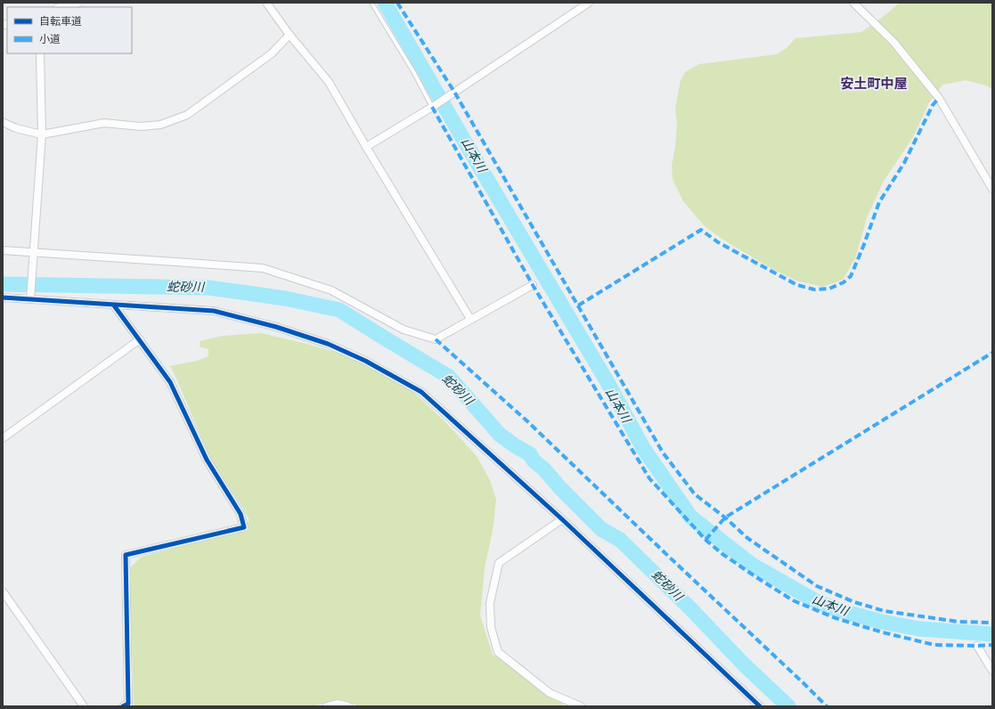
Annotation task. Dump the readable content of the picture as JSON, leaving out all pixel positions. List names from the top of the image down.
{
  "districts": ["安土町中屋"],
  "water": ["山本川", "蛇砂川"],
  "legend": ["自転車道", "小道"]
}
